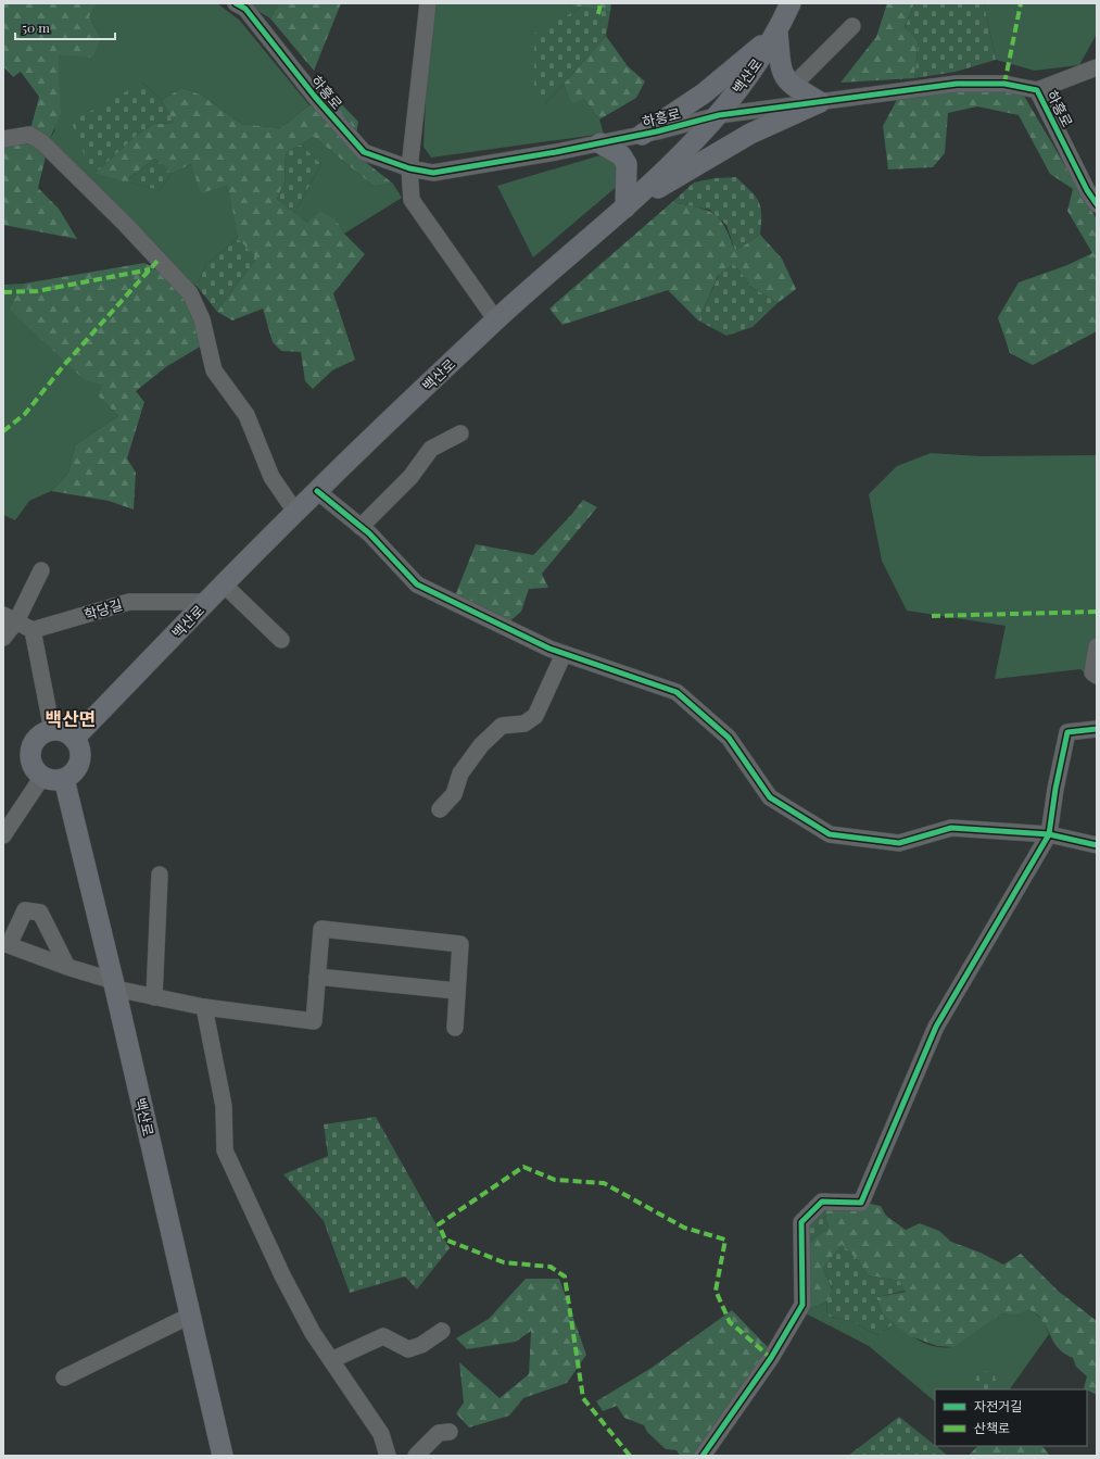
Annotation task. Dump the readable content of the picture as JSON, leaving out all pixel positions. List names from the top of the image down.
{
  "streets": {
    "main road": ["백산로"],
    "street": ["하흥로", "학당길"]
  },
  "crossings": [
    ["백산로", "하흥로"],
    ["백산로", "학당길"]
  ],
  "districts": ["백산면"],
  "legend": ["자전거길", "산책로"],
  "scale_bar": "50 m"
}
